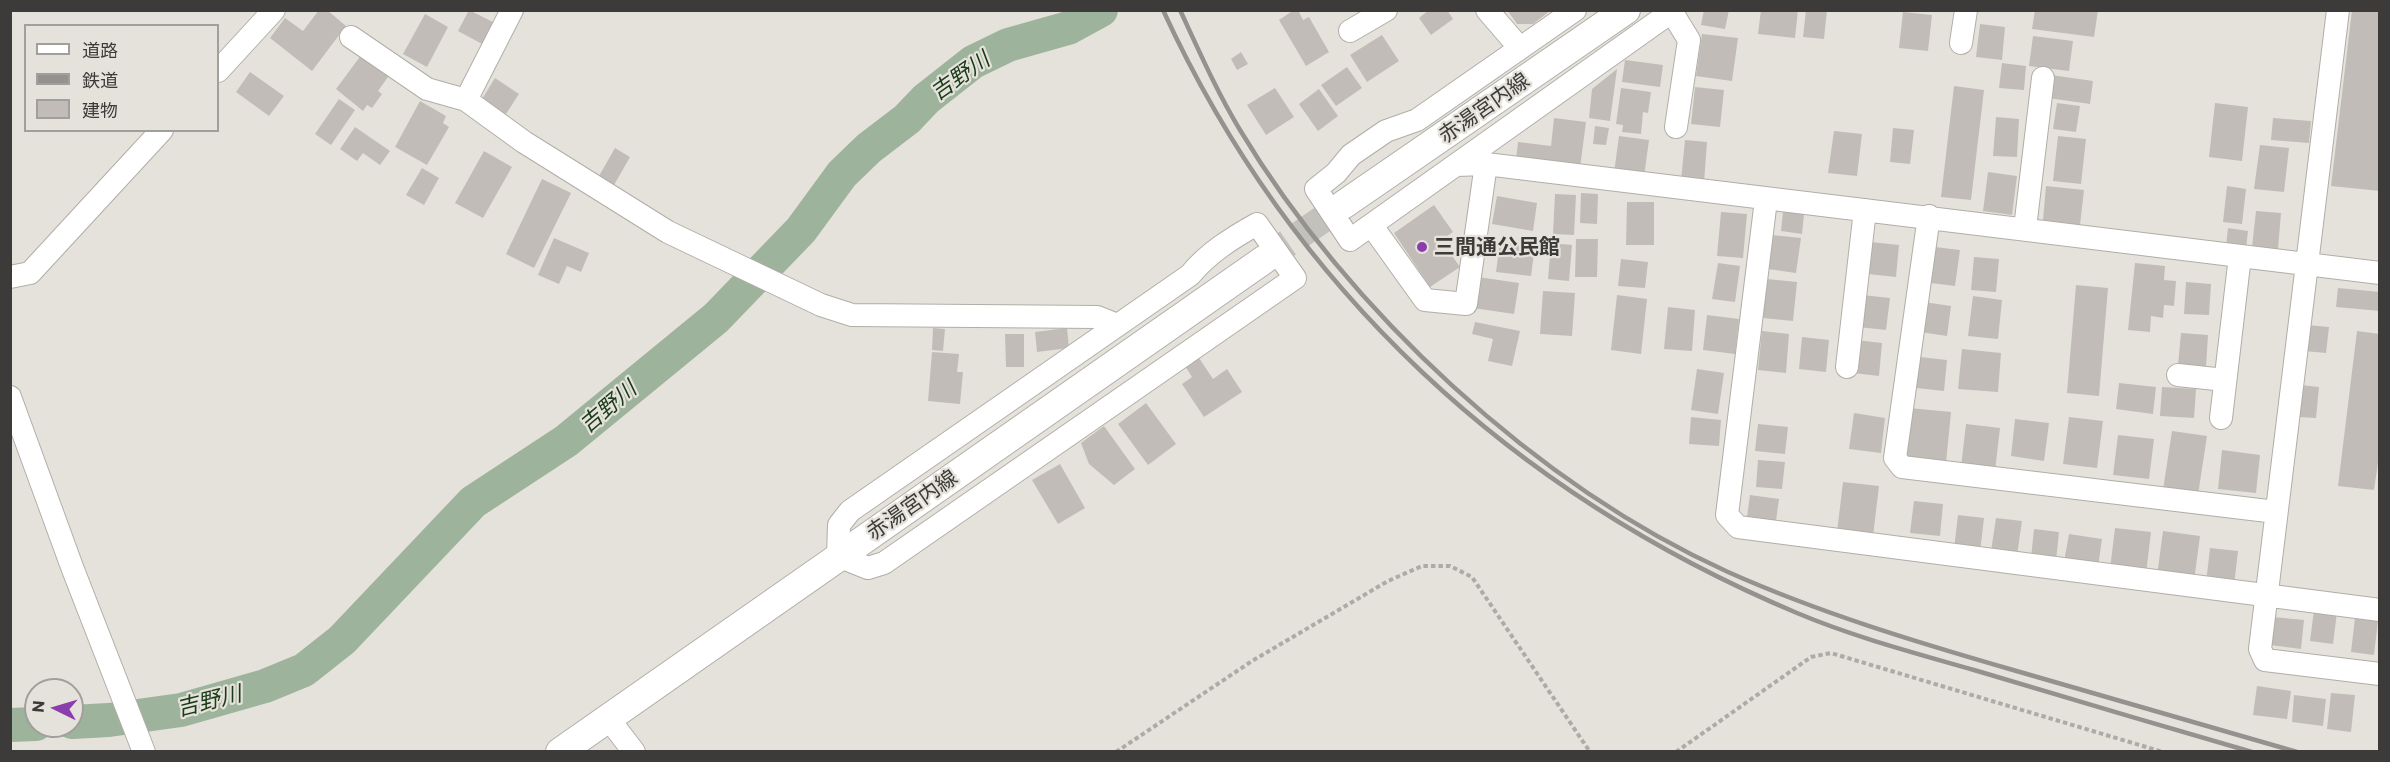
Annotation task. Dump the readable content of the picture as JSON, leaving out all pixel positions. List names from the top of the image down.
{
  "streets": {
    "main road": ["赤湯宮内線"]
  },
  "water": ["吉野川"],
  "places": ["三間通公民館"],
  "legend": ["道路", "鉄道", "建物"],
  "north": "left"
}
